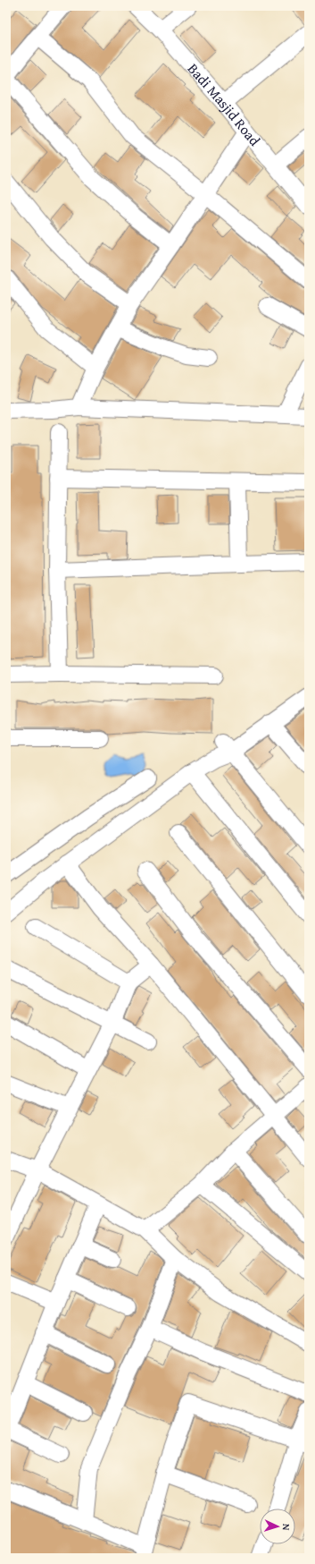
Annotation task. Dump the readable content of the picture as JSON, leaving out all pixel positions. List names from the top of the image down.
{
  "streets": {
    "street": ["Badi Masjid Road"]
  },
  "north": "right"
}
